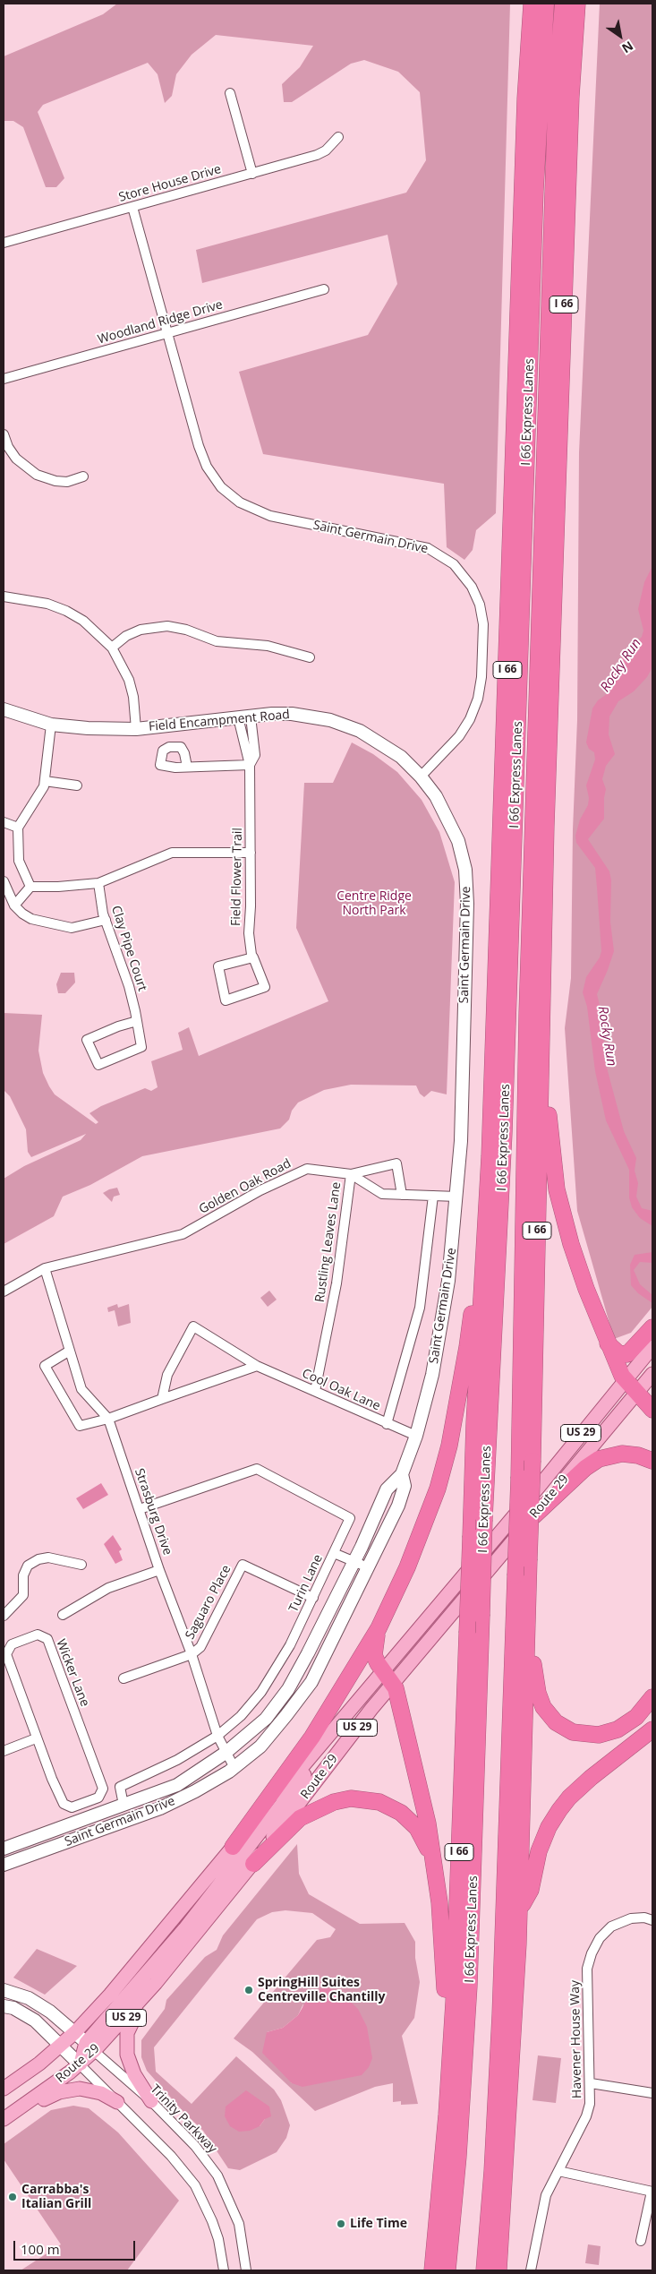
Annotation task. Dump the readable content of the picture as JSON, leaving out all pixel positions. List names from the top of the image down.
{
  "streets": {
    "highway": ["I 66", "I 66 Express Lanes"],
    "main road": ["US 29", "Route 29"],
    "street": [
      "Store House Drive",
      "Woodland Ridge Drive",
      "Saint Germain Drive",
      "Field Encampment Road",
      "Field Flower Trail",
      "Clay Pipe Court",
      "Golden Oak Road",
      "Rustling Leaves Lane",
      "Cool Oak Lane",
      "Strasburg Drive",
      "Turin Lane",
      "Saguaro Place",
      "Wicker Lane",
      "Havener House Way",
      "Trinity Parkway"
    ]
  },
  "crossings": [
    ["Store House Drive", "Saint Germain Drive"],
    ["Woodland Ridge Drive", "Saint Germain Drive"],
    ["Saint Germain Drive", "Field Encampment Road"],
    ["Saint Germain Drive", "Golden Oak Road"],
    ["Saint Germain Drive", "Cool Oak Lane"],
    ["Saint Germain Drive", "Strasburg Drive"],
    ["Saint Germain Drive", "Turin Lane"],
    ["Field Encampment Road", "Field Flower Trail"],
    ["Golden Oak Road", "Rustling Leaves Lane"],
    ["Golden Oak Road", "Strasburg Drive"],
    ["Rustling Leaves Lane", "Cool Oak Lane"],
    ["Route 29", "Trinity Parkway"],
    ["Strasburg Drive", "Turin Lane"],
    ["Strasburg Drive", "Saguaro Place"],
    ["Turin Lane", "Saguaro Place"]
  ],
  "water": ["Rocky Run"],
  "parks": ["Centre Ridge North Park"],
  "places": ["SpringHill Suites Centreville Chantilly", "Carrabba's Italian Grill", "Life Time"],
  "scale_bar": "100 m",
  "north": "bottom right"
}
